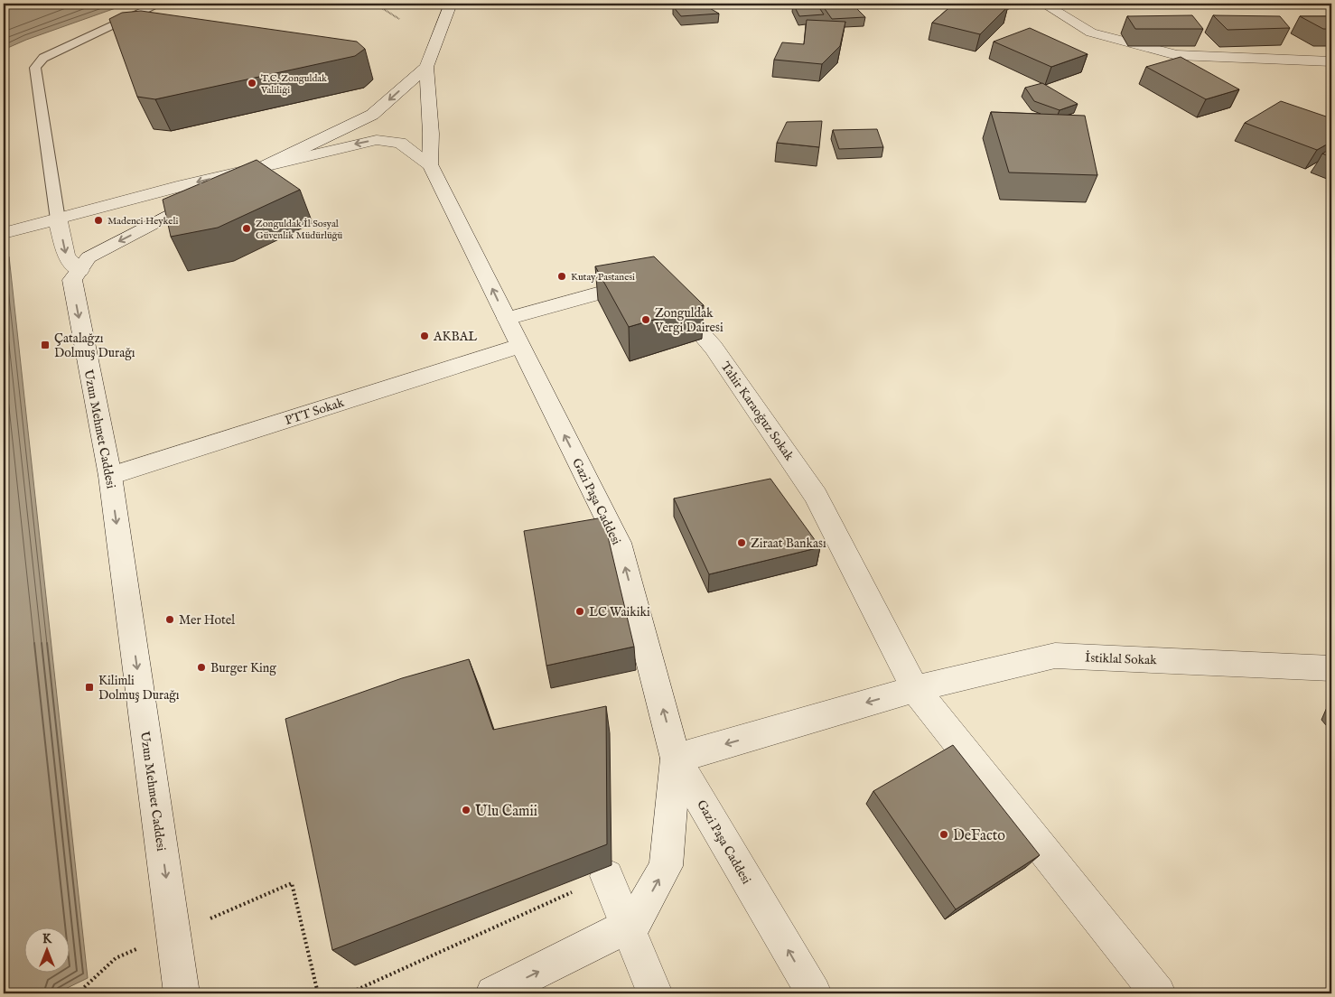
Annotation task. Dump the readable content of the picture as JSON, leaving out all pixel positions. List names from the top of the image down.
{
  "streets": {
    "street": [
      "PTT Sokak",
      "Tahir Karaoğuz Sokak",
      "Uzun Mehmet Caddesi",
      "Gazi Paşa Caddesi",
      "İstiklal Sokak"
    ]
  },
  "crossings": [
    ["PTT Sokak", "Uzun Mehmet Caddesi"],
    ["PTT Sokak", "Gazi Paşa Caddesi"],
    ["Tahir Karaoğuz Sokak", "Gazi Paşa Caddesi"],
    ["Tahir Karaoğuz Sokak", "İstiklal Sokak"],
    ["Uzun Mehmet Caddesi", "Gazi Paşa Caddesi"],
    ["Gazi Paşa Caddesi", "İstiklal Sokak"]
  ],
  "one_way": ["Uzun Mehmet Caddesi", "Gazi Paşa Caddesi", "İstiklal Sokak"],
  "places": {
    "other": [
      "T.C. Zonguldak Valiliği",
      "Madenci Heykeli",
      "Zonguldak İl Sosyal Güvenlik Müdürlüğü",
      "Kutay Pastanesi",
      "Zonguldak Vergi Dairesi",
      "AKBAL",
      "Ziraat Bankası",
      "LC Waikiki",
      "Mer Hotel",
      "Burger King",
      "Ulu Camii",
      "DeFacto"
    ],
    "transit": ["Çatalağzı Dolmuş Durağı", "Kilimli Dolmuş Durağı"]
  },
  "north": "top"
}
